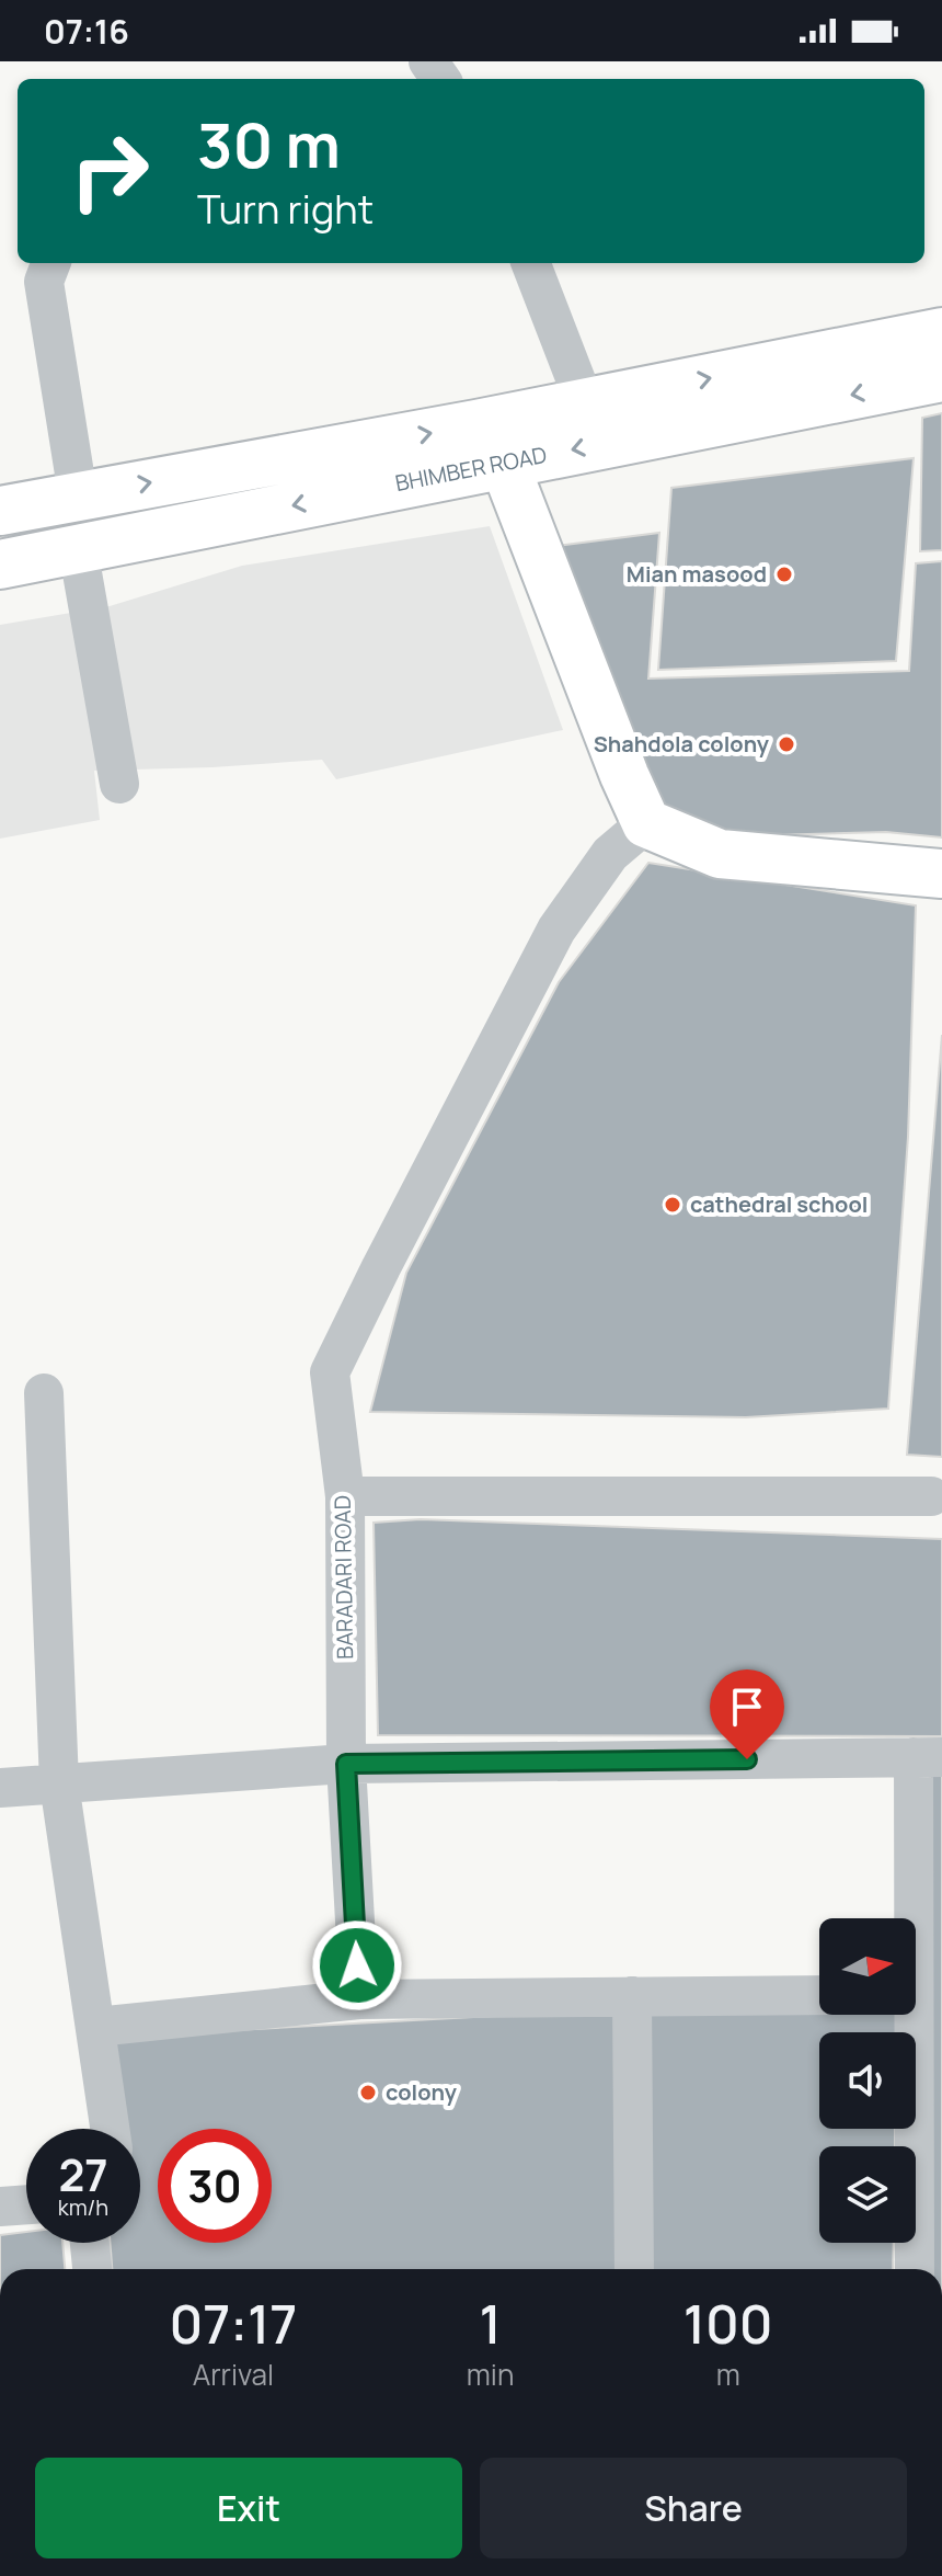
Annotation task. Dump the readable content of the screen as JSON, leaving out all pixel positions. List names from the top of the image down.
{
  "streets": {
    "main road": ["BHIMBER ROAD"],
    "street": ["BARADARI ROAD"]
  },
  "places": [
    "Mian masood",
    "Shahdola colony",
    "cathedral school",
    "colony"
  ],
  "north": "right",
  "page": {
    "status": "07:16",
    "turn": ["30 m", "Turn right"],
    "speed": "27 km/h",
    "limit": "30",
    "eta": [
      "07:17",
      "Arrival",
      "1",
      "min",
      "100",
      "m"
    ],
    "buttons": ["Exit", "Share"]
  }
}
